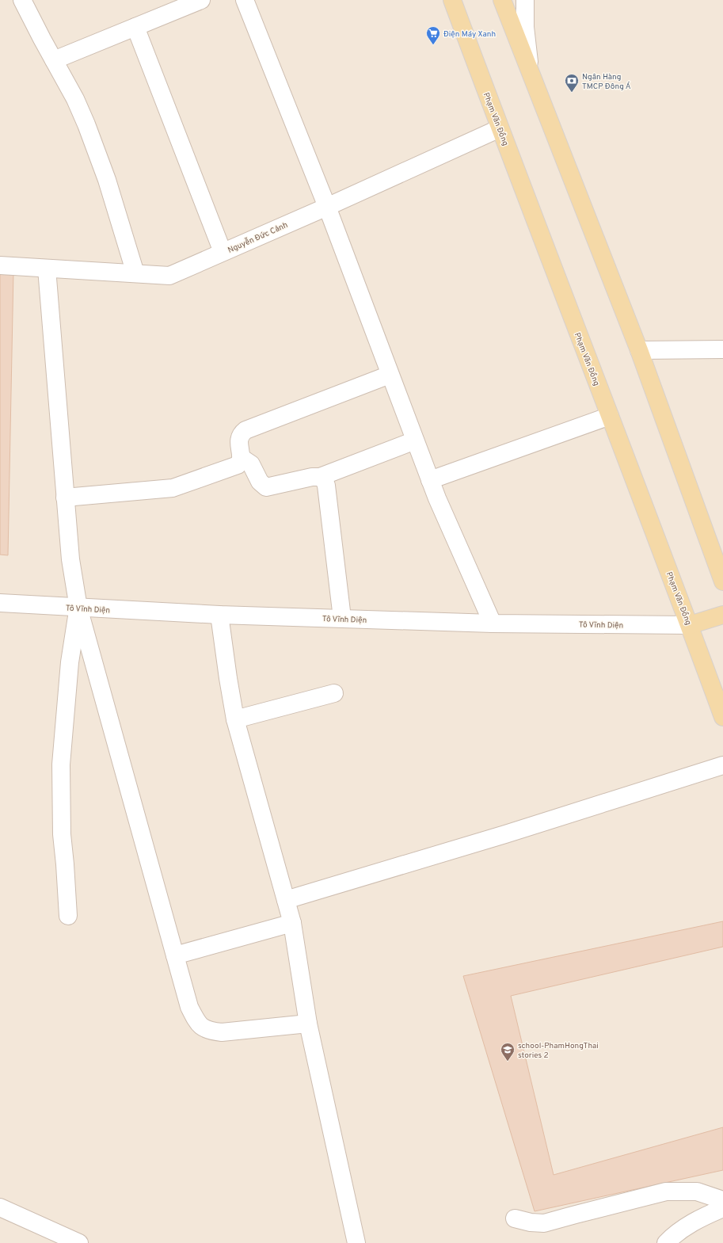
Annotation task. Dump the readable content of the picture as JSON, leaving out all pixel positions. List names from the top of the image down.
{
  "streets": {
    "main road": ["Phạm Văn Đồng"],
    "street": ["Nguyễn Đức Cảnh", "Tô Vĩnh Diện"]
  },
  "crossings": [
    ["Phạm Văn Đồng", "Nguyễn Đức Cảnh"],
    ["Phạm Văn Đồng", "Tô Vĩnh Diện"]
  ],
  "places": {
    "supermarket": ["Điện Máy Xanh"],
    "bank": ["Ngân Hàng TMCP Đông Á"],
    "school or university": ["school-PhamHongThai stories 2"]
  }
}
